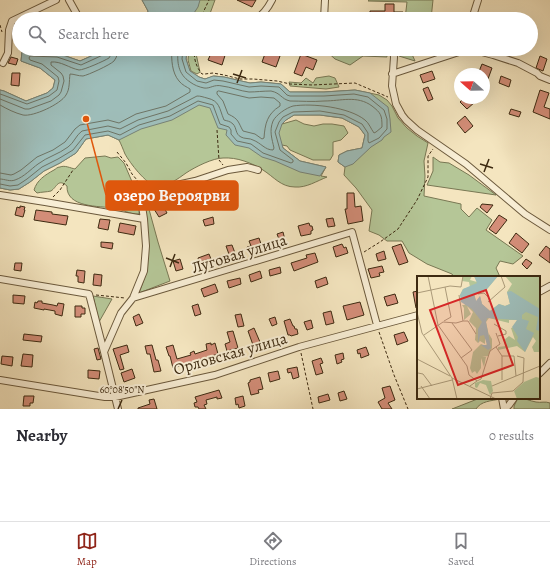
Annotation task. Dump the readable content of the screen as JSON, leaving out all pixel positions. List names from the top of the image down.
{
  "streets": {
    "street": ["Луговая улица", "Орловская улица"]
  },
  "places": ["озеро Вероярви"],
  "north": "left",
  "page": {
    "search": "Search here",
    "heading": ["Nearby", "0 results"],
    "nav": ["Map", "Directions", "Saved"]
  },
  "coordinates": ["60°08'50\"N"]
}
